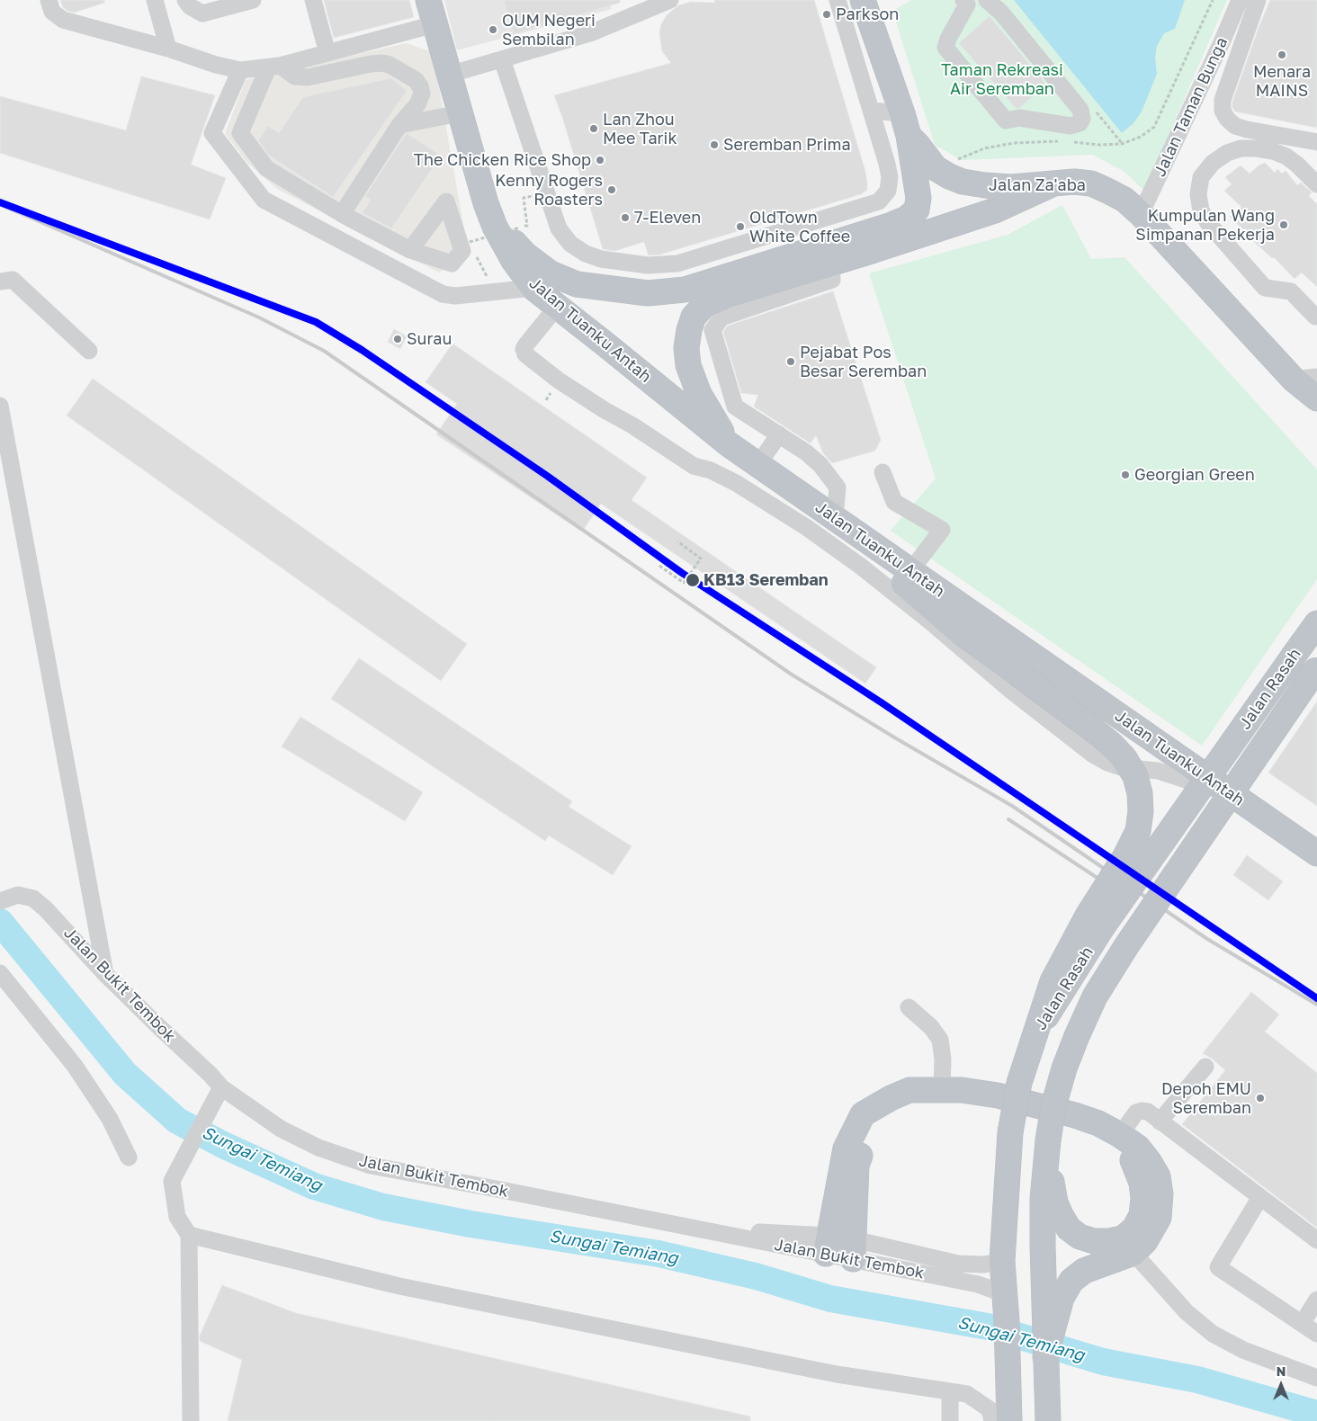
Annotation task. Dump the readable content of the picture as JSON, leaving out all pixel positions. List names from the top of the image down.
{
  "streets": {
    "highway": ["Jalan Za'aba", "Jalan Tuanku Antah", "Jalan Rasah"],
    "street": ["Jalan Taman Bunga", "Jalan Bukit Tembok"]
  },
  "crossings": [
    ["Jalan Taman Bunga", "Jalan Za'aba"],
    ["Jalan Rasah", "Jalan Bukit Tembok"]
  ],
  "water": ["Sungai Temiang"],
  "parks": ["Taman Rekreasi Air Seremban"],
  "places": [
    "Parkson",
    "OUM Negeri Sembilan",
    "Menara MAINS",
    "Lan Zhou Mee Tarik",
    "Seremban Prima",
    "The Chicken Rice Shop",
    "Kenny Rogers Roasters",
    "7-Eleven",
    "Kumpulan Wang Simpanan Pekerja",
    "OldTown White Coffee",
    "Surau",
    "Pejabat Pos Besar Seremban",
    "Georgian Green",
    "KB13 Seremban",
    "Depoh EMU Seremban"
  ],
  "north": "top"
}
